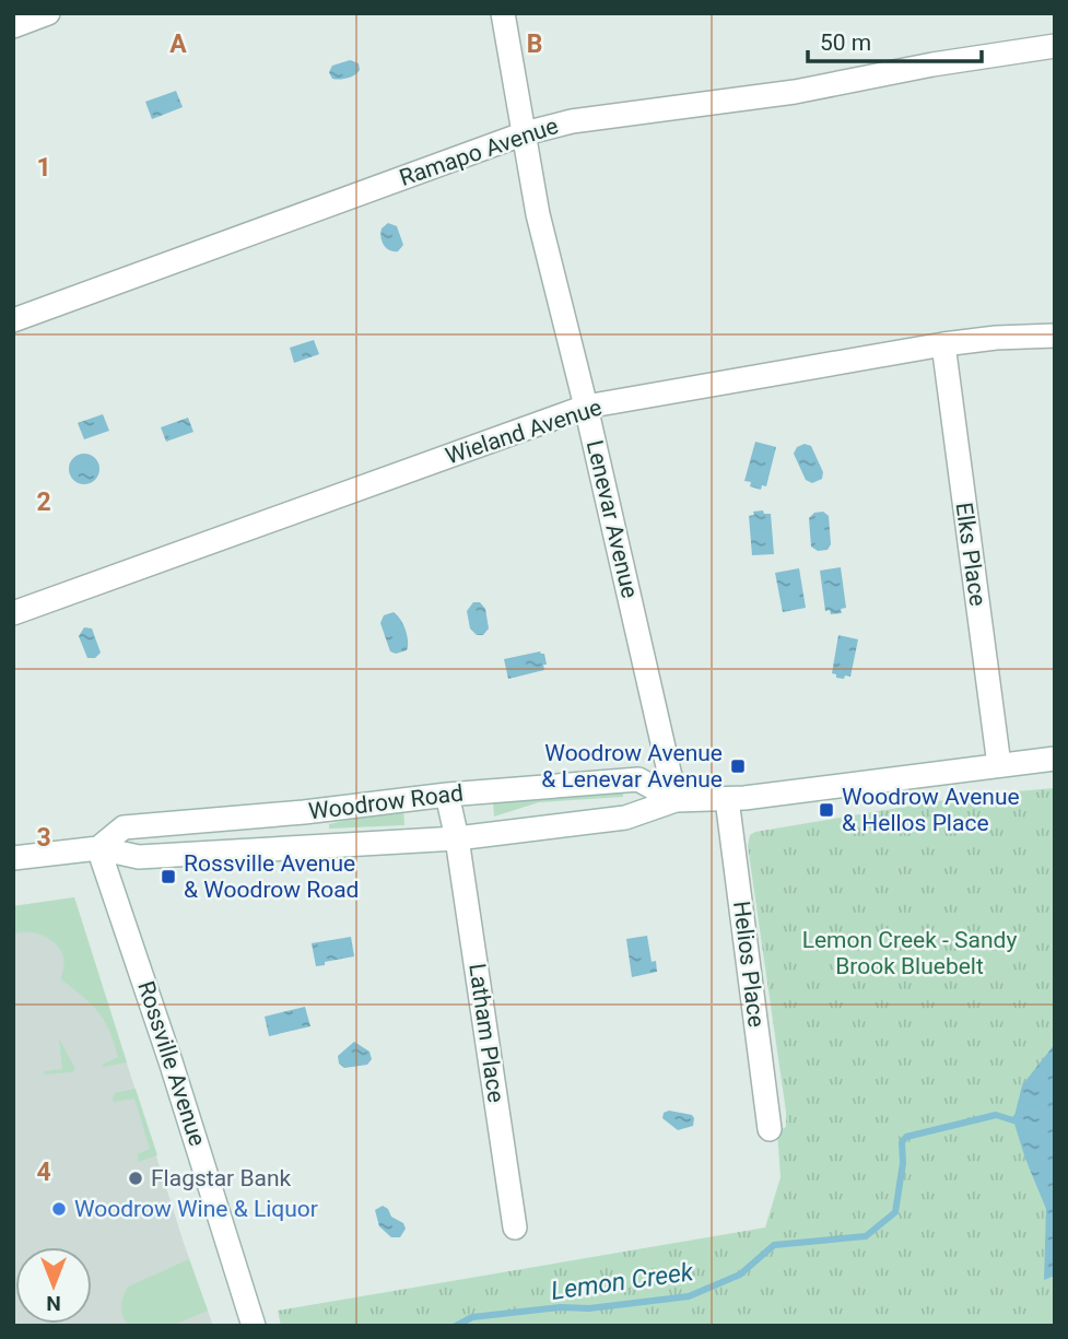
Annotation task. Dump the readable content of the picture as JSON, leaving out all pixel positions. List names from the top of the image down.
{
  "streets": {
    "street": [
      "Ramapo Avenue",
      "Wieland Avenue",
      "Lenevar Avenue",
      "Elks Place",
      "Woodrow Road",
      "Helios Place",
      "Latham Place",
      "Rossville Avenue"
    ]
  },
  "crossings": [
    ["Ramapo Avenue", "Lenevar Avenue"],
    ["Wieland Avenue", "Lenevar Avenue"],
    ["Wieland Avenue", "Elks Place"],
    ["Lenevar Avenue", "Woodrow Road"],
    ["Elks Place", "Woodrow Road"],
    ["Woodrow Road", "Helios Place"],
    ["Woodrow Road", "Latham Place"],
    ["Woodrow Road", "Rossville Avenue"]
  ],
  "water": ["Lemon Creek"],
  "parks": ["Lemon Creek - Sandy Brook Bluebelt"],
  "places": {
    "transit": ["Woodrow Avenue & Lenevar Avenue", "Woodrow Avenue & Hellos Place", "Rossville Avenue & Woodrow Road"],
    "other": ["Flagstar Bank", "Woodrow Wine & Liquor"]
  },
  "scale_bar": "50 m",
  "north": "bottom",
  "grid": {
    "columns": ["A", "B"],
    "rows": [
      "1",
      "2",
      "3",
      "4"
    ]
  }
}
